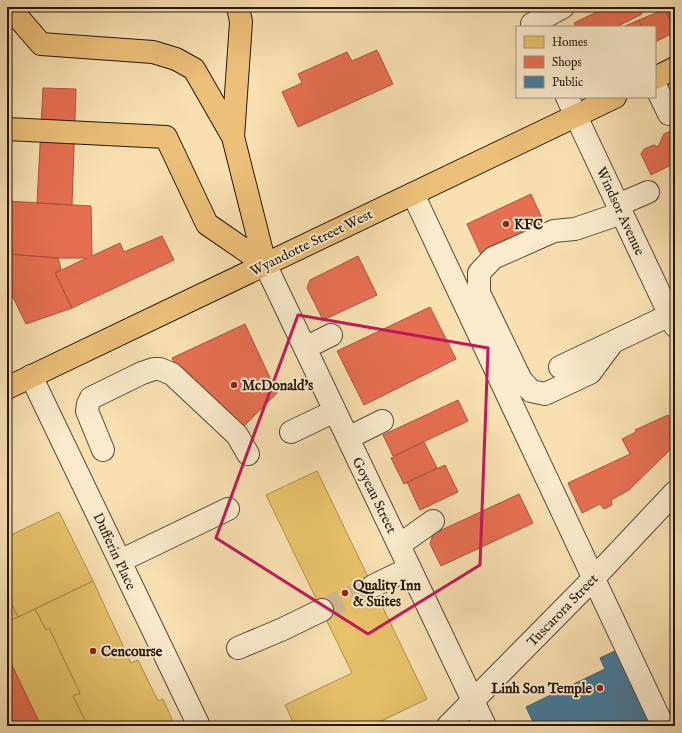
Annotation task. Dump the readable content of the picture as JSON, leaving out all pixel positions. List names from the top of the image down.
{
  "streets": {
    "main road": ["Wyandotte Street West"],
    "street": [
      "Windsor Avenue",
      "Goyeau Street",
      "Dufferin Place",
      "Tuscarora Street"
    ]
  },
  "crossings": [
    ["Windsor Avenue", "Wyandotte Street West"],
    ["Wyandotte Street West", "Goyeau Street"],
    ["Wyandotte Street West", "Dufferin Place"],
    ["Goyeau Street", "Tuscarora Street"]
  ],
  "places": [
    "KFC",
    "McDonald's",
    "Quality Inn & Suites",
    "Cencourse",
    "Linh Son Temple"
  ],
  "legend": ["Homes", "Shops", "Public"]
}
